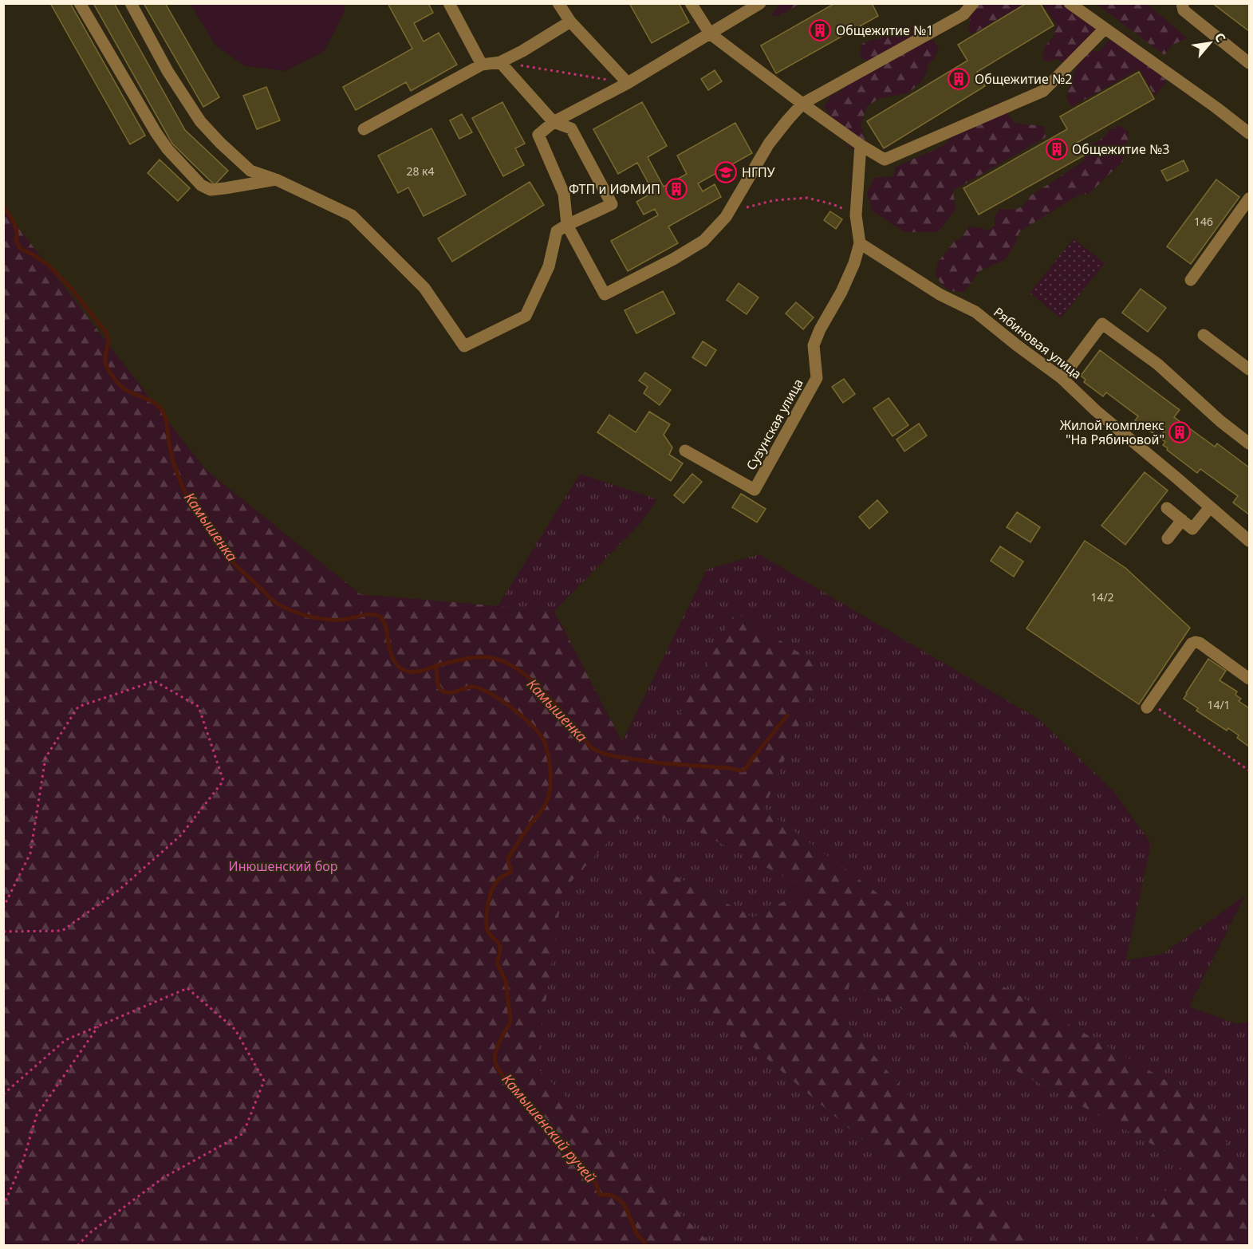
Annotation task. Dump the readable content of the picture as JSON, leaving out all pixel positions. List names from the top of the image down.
{
  "streets": {
    "street": ["Рябиновая улица", "Сузунская улица"]
  },
  "crossings": [
    ["Рябиновая улица", "Сузунская улица"]
  ],
  "water": ["Камышенка", "Камышенский ручей"],
  "parks": ["Инюшенский бор"],
  "places": {
    "building": [
      "Общежитие №1",
      "Общежитие №2",
      "Общежитие №3",
      "ФТП и ИФМИП",
      "Жилой комплекс \"На Рябиновой\""
    ],
    "school or university": ["НГПУ"]
  },
  "house_numbers": [
    "28 к4",
    "146",
    "14/2",
    "14/1"
  ],
  "north": "top right"
}
